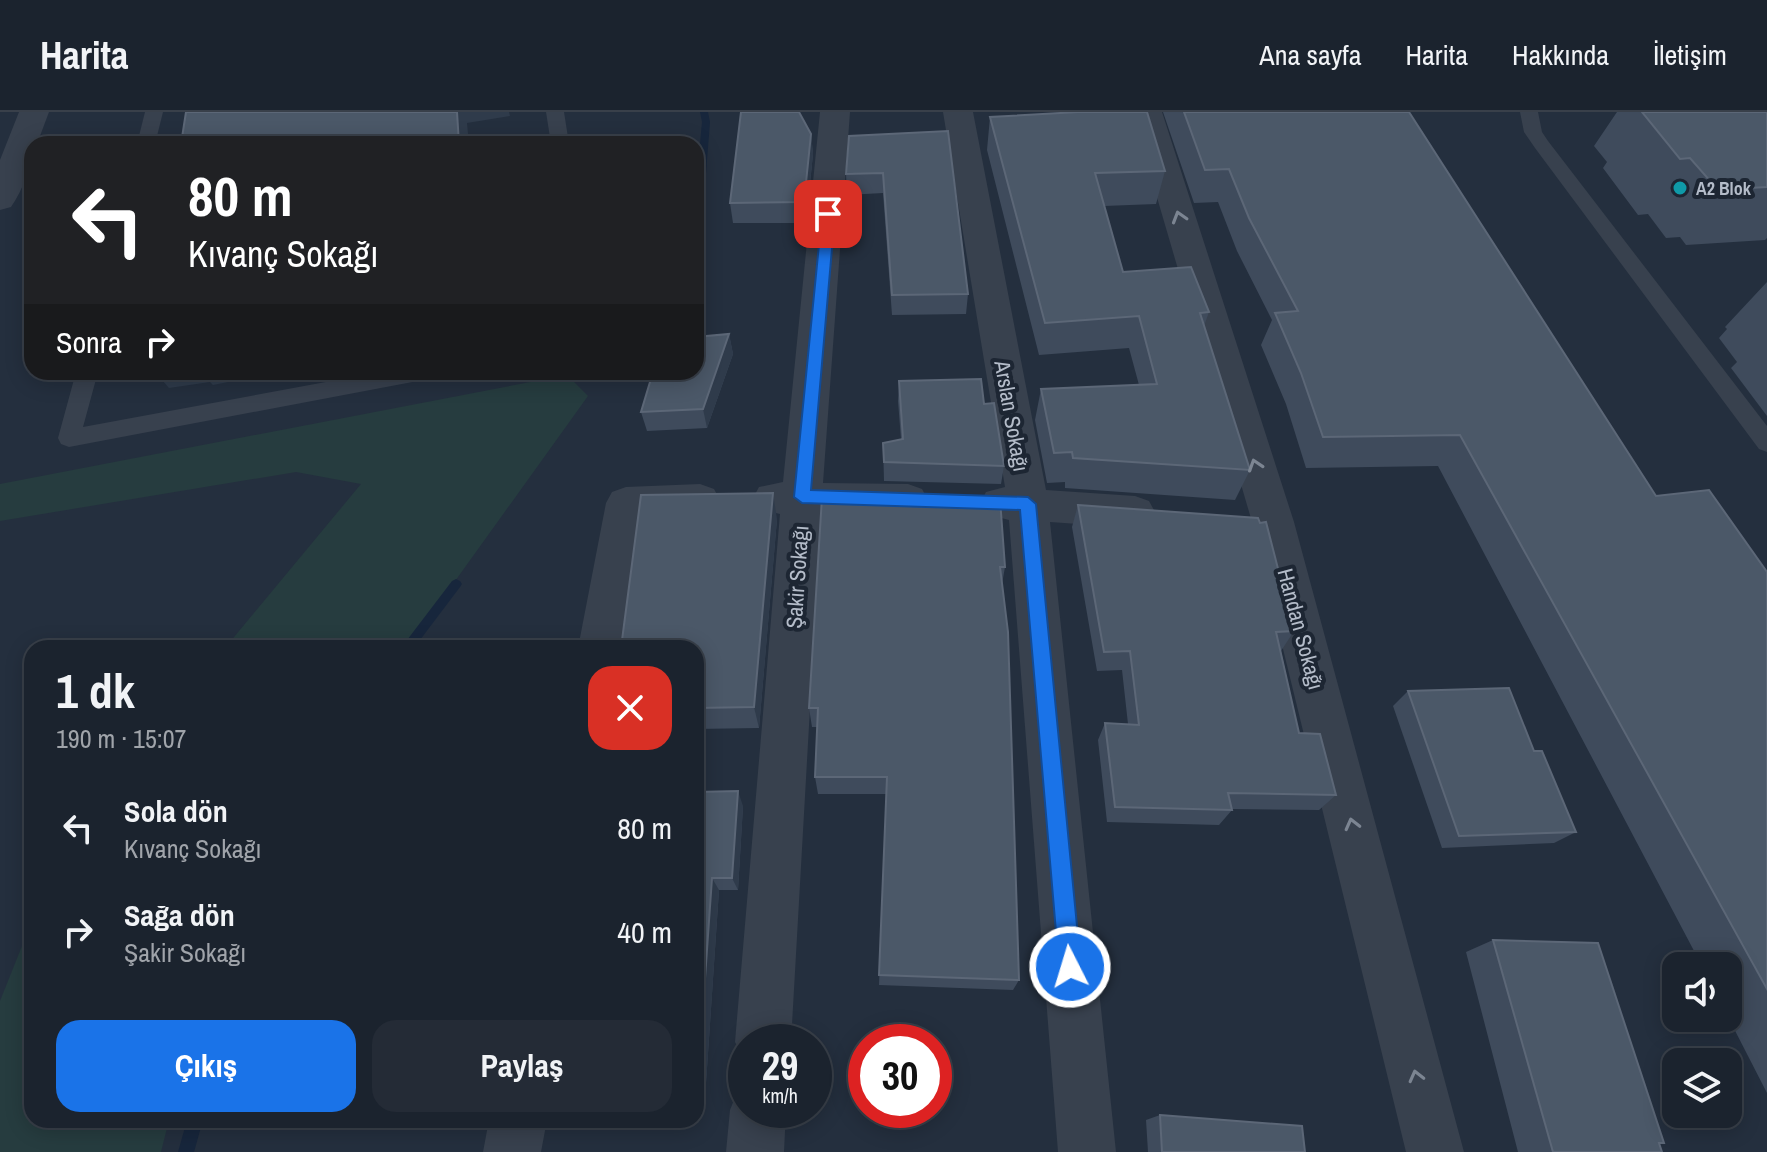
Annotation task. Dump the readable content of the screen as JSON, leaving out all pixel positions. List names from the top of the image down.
{
  "streets": {
    "street": ["Arslan Sokağı", "Şakir Sokağı", "Handan Sokağı"]
  },
  "one_way": ["Handan Sokağı"],
  "places": ["A2 Blok"],
  "page": {
    "header": "Harita",
    "nav": [
      "Ana sayfa",
      "Harita",
      "Hakkında",
      "İletişim"
    ],
    "turn": ["80 m", "Kıvanç Sokağı"],
    "then": "Sonra",
    "heading": ["1 dk", "190 m · 15:07"],
    "list": [
      {
        "name": "Sola dön",
        "note": "Kıvanç Sokağı",
        "value": "80 m"
      },
      {
        "name": "Sağa dön",
        "note": "Şakir Sokağı",
        "value": "40 m"
      }
    ],
    "buttons": ["Çıkış", "Paylaş"],
    "speed": "29 km/h",
    "limit": "30"
  }
}
